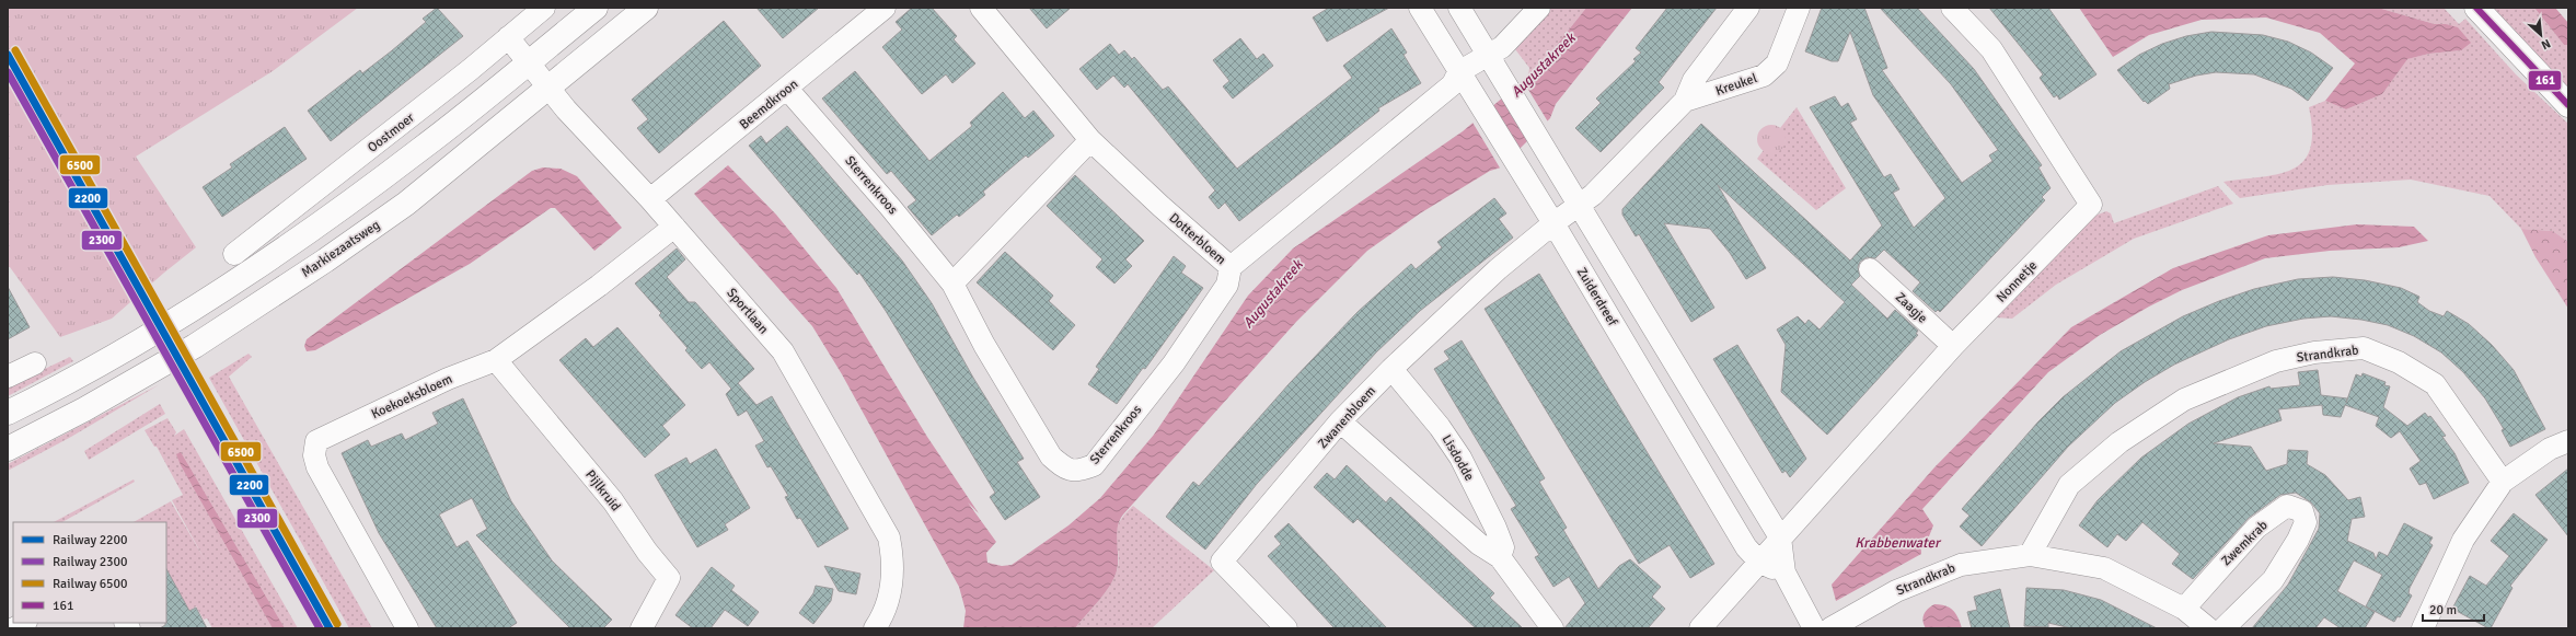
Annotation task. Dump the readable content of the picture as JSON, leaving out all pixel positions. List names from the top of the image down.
{
  "streets": {
    "main road": ["Markiezaatsweg"],
    "street": [
      "Kreukel",
      "Beemdkroon",
      "Oostmoer",
      "Sterrenkroos",
      "Dotterbloem",
      "Nonnetje",
      "Zuiderdreef",
      "Zaagje",
      "Sportlaan",
      "Strandkrab",
      "Koekoeksbloem",
      "Zwanenbloem",
      "Lisdodde",
      "Pijlkruid",
      "Zwemkrab"
    ]
  },
  "crossings": [
    ["Kreukel", "Zuiderdreef"],
    ["Kreukel", "Zwanenbloem"],
    ["Beemdkroon", "Sterrenkroos"],
    ["Beemdkroon", "Sportlaan"],
    ["Oostmoer", "Sportlaan"],
    ["Sterrenkroos", "Dotterbloem"],
    ["Dotterbloem", "Zuiderdreef"],
    ["Markiezaatsweg", "Sportlaan"],
    ["Nonnetje", "Zuiderdreef"],
    ["Nonnetje", "Zaagje"],
    ["Zuiderdreef", "Zwanenbloem"],
    ["Sportlaan", "Koekoeksbloem"],
    ["Strandkrab", "Zwemkrab"],
    ["Koekoeksbloem", "Pijlkruid"],
    ["Zwanenbloem", "Lisdodde"]
  ],
  "water": ["Augustakreek", "Krabbenwater"],
  "lines": [
    "transit line 161",
    "rail line 6500",
    "rail line 2200",
    "rail line 2300"
  ],
  "legend": [
    "Railway 2200",
    "Railway 2300",
    "Railway 6500",
    "161"
  ],
  "scale_bar": "20 m",
  "north": "bottom right"
}
